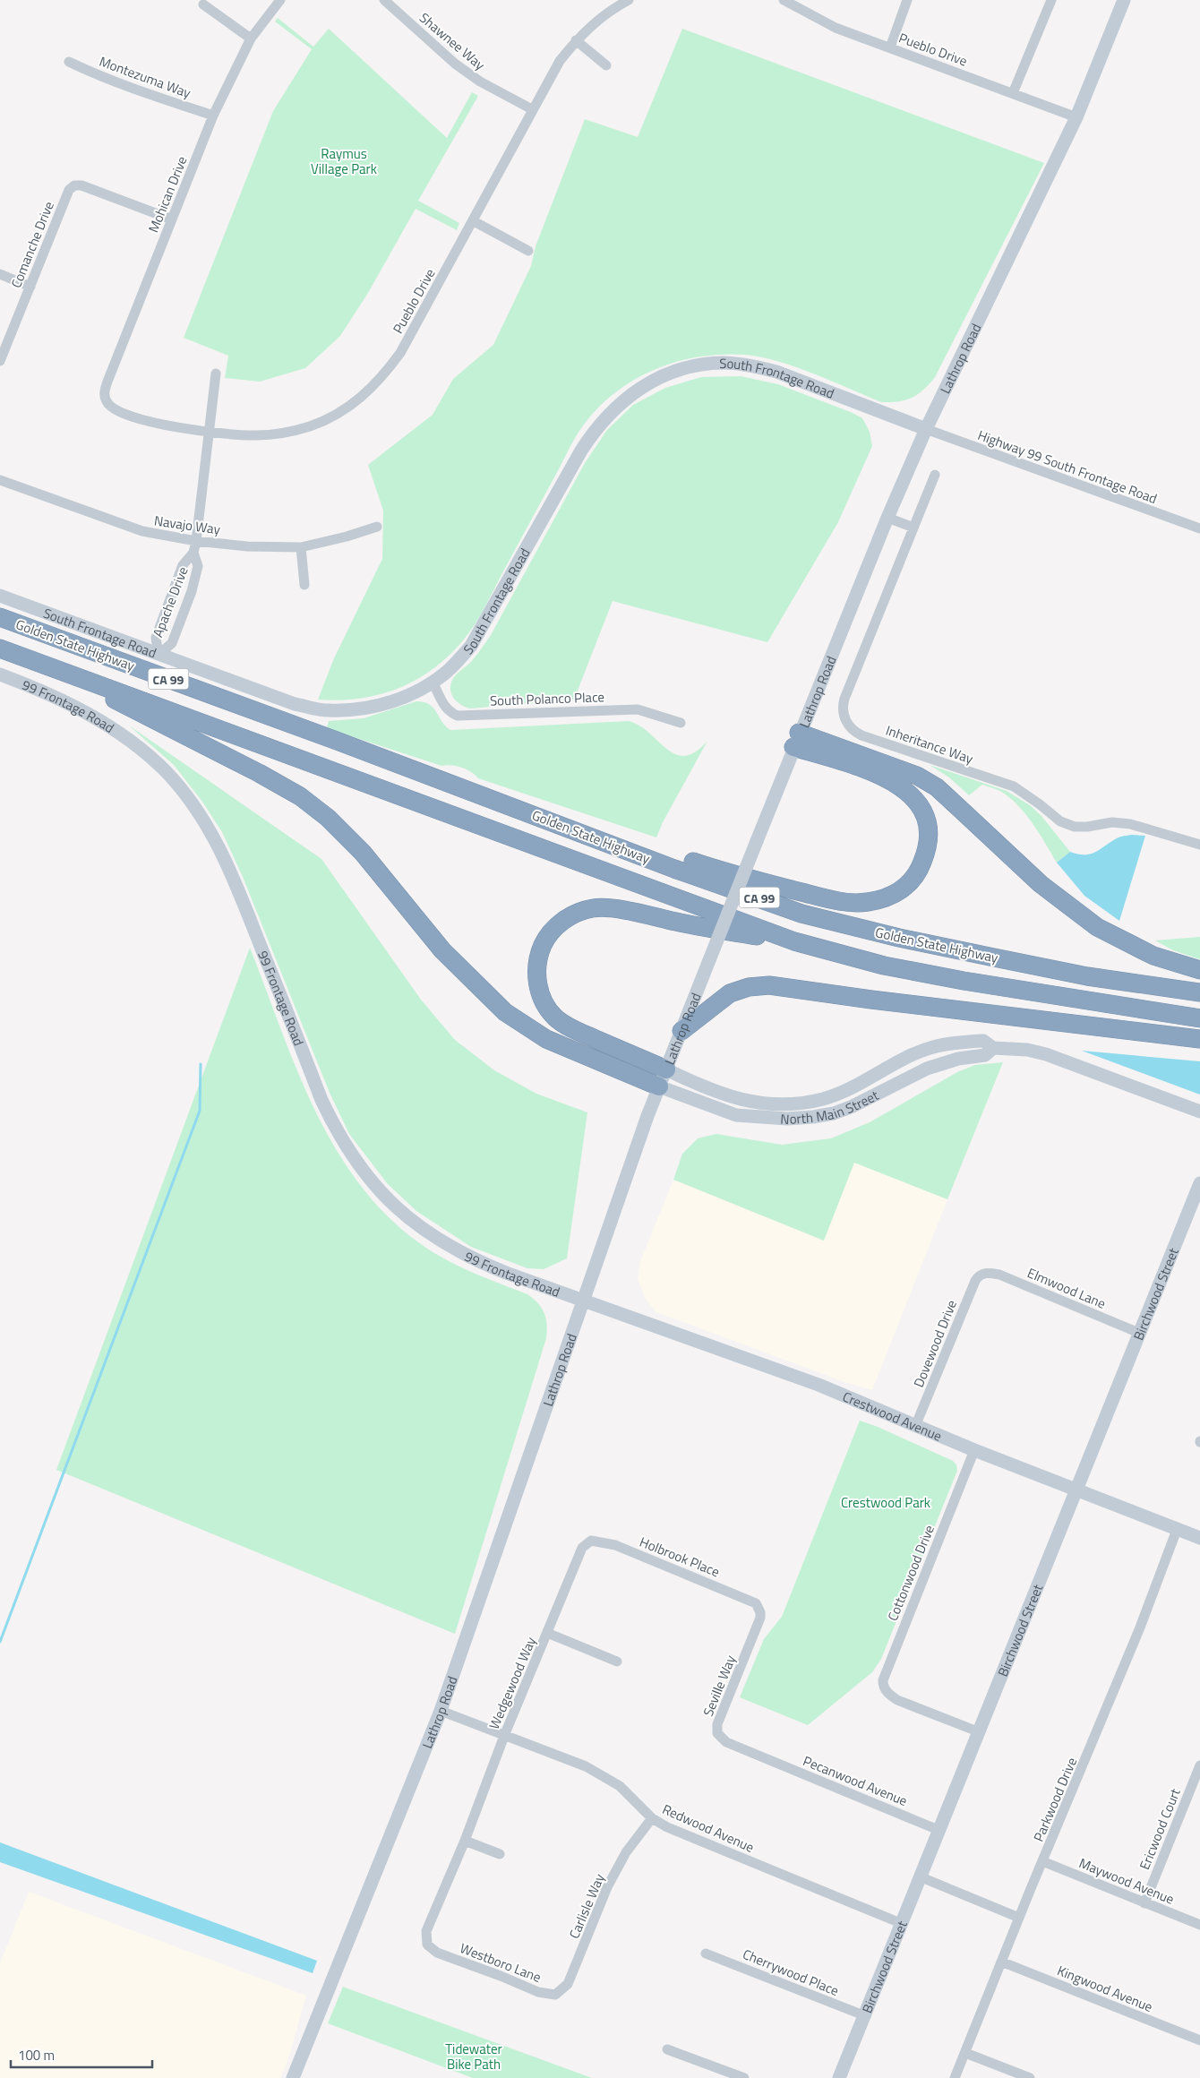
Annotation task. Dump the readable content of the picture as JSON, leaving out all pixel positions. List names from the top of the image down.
{
  "streets": {
    "highway": ["Golden State Highway", "CA 99"],
    "street": [
      "Shawnee Way",
      "Pueblo Drive",
      "Montezuma Way",
      "Mohican Drive",
      "Comanche Drive",
      "Lathrop Road",
      "South Frontage Road",
      "Highway 99 South Frontage Road",
      "Navajo Way",
      "Apache Drive",
      "South Polanco Place",
      "99 Frontage Road",
      "Inheritance Way",
      "North Main Street",
      "Elmwood Lane",
      "Birchwood Street",
      "Dovewood Drive",
      "Crestwood Avenue",
      "Holbrook Place",
      "Cottonwood Drive",
      "Wedgewood Way",
      "Seville Way",
      "Pecanwood Avenue",
      "Parkwood Drive",
      "Redwood Avenue",
      "Ericwood Court",
      "Maywood Avenue",
      "Carlisle Way",
      "Westboro Lane",
      "Cherrywood Place",
      "Kingwood Avenue"
    ]
  },
  "crossings": [
    ["Shawnee Way", "Pueblo Drive"],
    ["Pueblo Drive", "Mohican Drive"],
    ["Pueblo Drive", "Lathrop Road"],
    ["Pueblo Drive", "Apache Drive"],
    ["Montezuma Way", "Mohican Drive"],
    ["Mohican Drive", "Comanche Drive"],
    ["Lathrop Road", "South Frontage Road"],
    ["Lathrop Road", "Highway 99 South Frontage Road"],
    ["Lathrop Road", "99 Frontage Road"],
    ["Lathrop Road", "North Main Street"],
    ["Lathrop Road", "Crestwood Avenue"],
    ["Lathrop Road", "Redwood Avenue"],
    ["South Frontage Road", "Highway 99 South Frontage Road"],
    ["South Frontage Road", "Apache Drive"],
    ["South Frontage Road", "South Polanco Place"],
    ["Navajo Way", "Apache Drive"],
    ["99 Frontage Road", "Crestwood Avenue"],
    ["Elmwood Lane", "Birchwood Street"],
    ["Elmwood Lane", "Dovewood Drive"],
    ["Birchwood Street", "Crestwood Avenue"],
    ["Birchwood Street", "Cottonwood Drive"],
    ["Birchwood Street", "Pecanwood Avenue"],
    ["Birchwood Street", "Redwood Avenue"],
    ["Birchwood Street", "Cherrywood Place"],
    ["Dovewood Drive", "Crestwood Avenue"],
    ["Crestwood Avenue", "Cottonwood Drive"],
    ["Crestwood Avenue", "Parkwood Drive"],
    ["Holbrook Place", "Wedgewood Way"],
    ["Holbrook Place", "Seville Way"],
    ["Wedgewood Way", "Redwood Avenue"],
    ["Wedgewood Way", "Westboro Lane"],
    ["Seville Way", "Pecanwood Avenue"],
    ["Parkwood Drive", "Maywood Avenue"],
    ["Parkwood Drive", "Kingwood Avenue"],
    ["Redwood Avenue", "Carlisle Way"],
    ["Ericwood Court", "Maywood Avenue"],
    ["Carlisle Way", "Westboro Lane"]
  ],
  "parks": ["Raymus Village Park", "Crestwood Park", "Tidewater Bike Path"],
  "scale_bar": "100 m"
}
